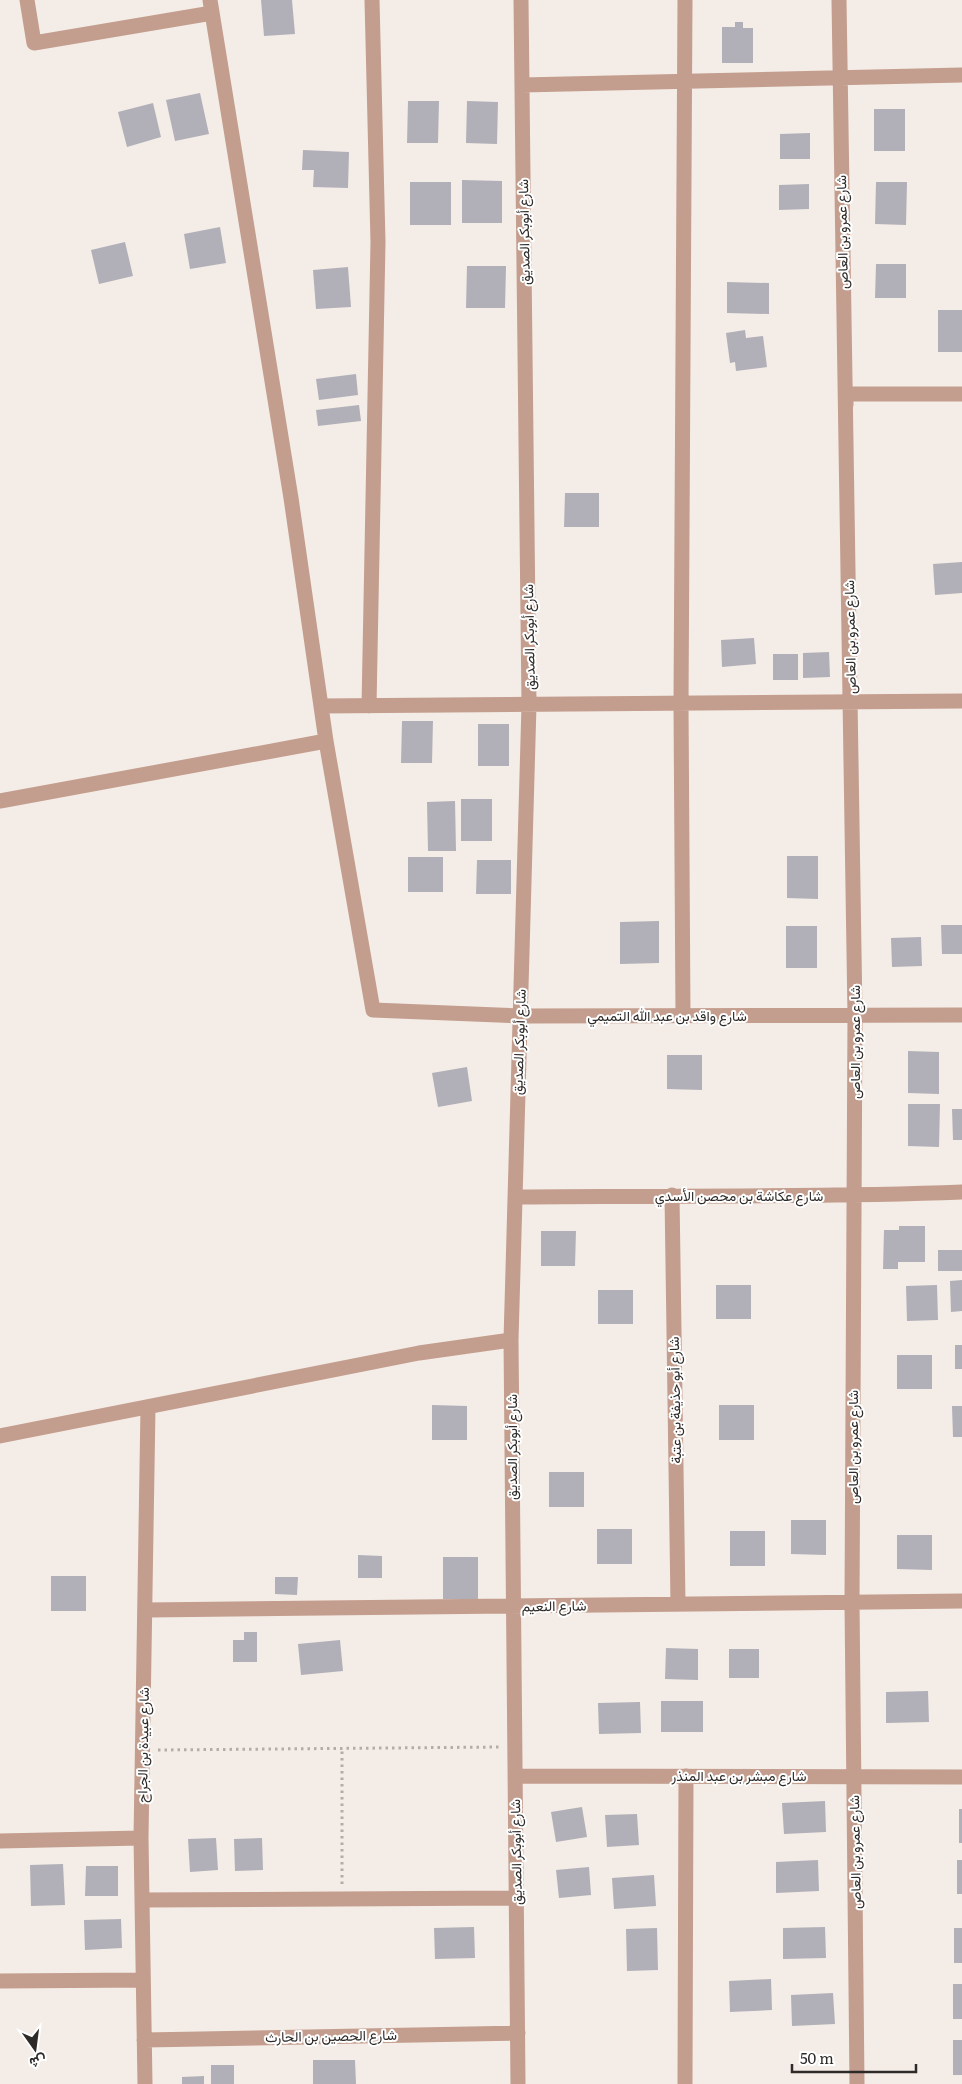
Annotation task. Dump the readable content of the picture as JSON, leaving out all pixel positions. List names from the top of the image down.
{
  "streets": {
    "street": [
      "شارع أبوبكر الصديق",
      "شارع عمرو بن العاص",
      "شارع واقد بن عبد الله التميمي",
      "شارع عكاشة بن محصن الأسدي",
      "شارع أبو حذيفة بن عتبة",
      "شارع النعيم",
      "شارع عبيدة بن الجراح",
      "شارع مبشر بن عبد المنذر",
      "شارع الحصين بن الحارث"
    ]
  },
  "crossings": [
    ["شارع أبوبكر الصديق", "شارع واقد بن عبد الله التميمي"],
    ["شارع أبوبكر الصديق", "شارع عكاشة بن محصن الأسدي"],
    ["شارع أبوبكر الصديق", "شارع النعيم"],
    ["شارع أبوبكر الصديق", "شارع مبشر بن عبد المنذر"],
    ["شارع أبوبكر الصديق", "شارع الحصين بن الحارث"],
    ["شارع عمرو بن العاص", "شارع واقد بن عبد الله التميمي"],
    ["شارع عمرو بن العاص", "شارع عكاشة بن محصن الأسدي"],
    ["شارع عمرو بن العاص", "شارع النعيم"],
    ["شارع عمرو بن العاص", "شارع مبشر بن عبد المنذر"],
    ["شارع عكاشة بن محصن الأسدي", "شارع أبو حذيفة بن عتبة"],
    ["شارع أبو حذيفة بن عتبة", "شارع النعيم"],
    ["شارع النعيم", "شارع عبيدة بن الجراح"],
    ["شارع عبيدة بن الجراح", "شارع الحصين بن الحارث"]
  ],
  "scale_bar": "50 m",
  "north": "bottom"
}
